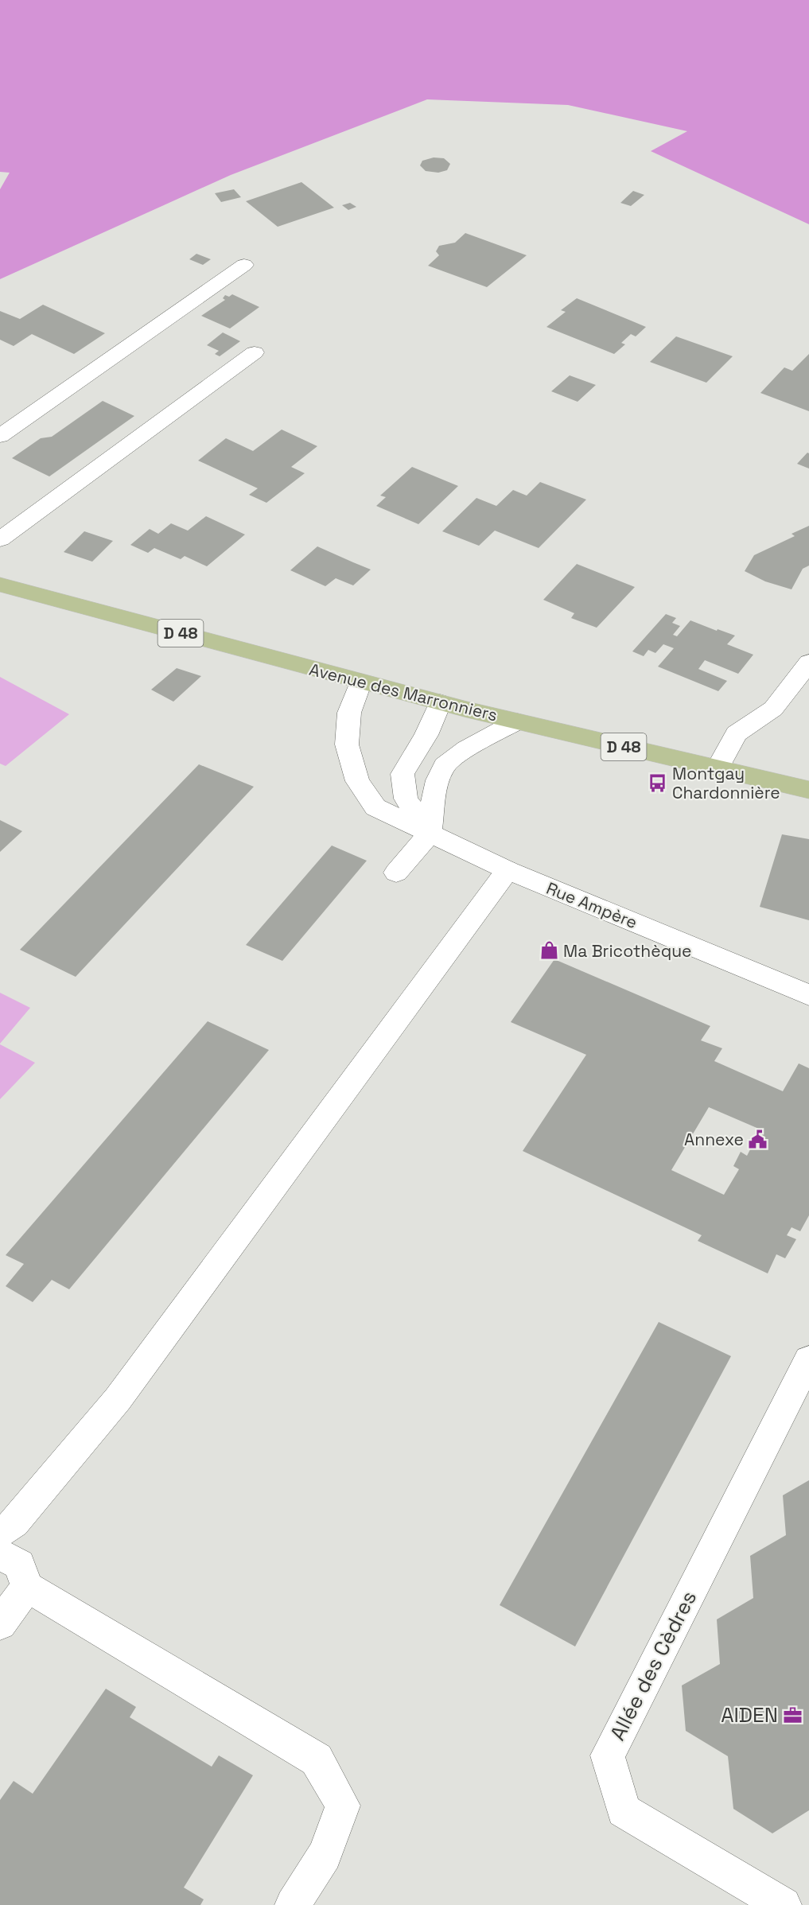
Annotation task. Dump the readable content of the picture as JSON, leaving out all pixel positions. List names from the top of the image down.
{
  "streets": {
    "main road": ["D 48", "Avenue des Marronniers"],
    "street": ["Rue Ampère", "Allée des Cèdres"]
  },
  "crossings": [
    ["Avenue des Marronniers", "Rue Ampère"]
  ],
  "places": {
    "bus stop": ["Montgay Chardonnière"],
    "shop": ["Ma Bricothèque"],
    "public building": ["Annexe"],
    "office": ["AIDEN"]
  }
}
